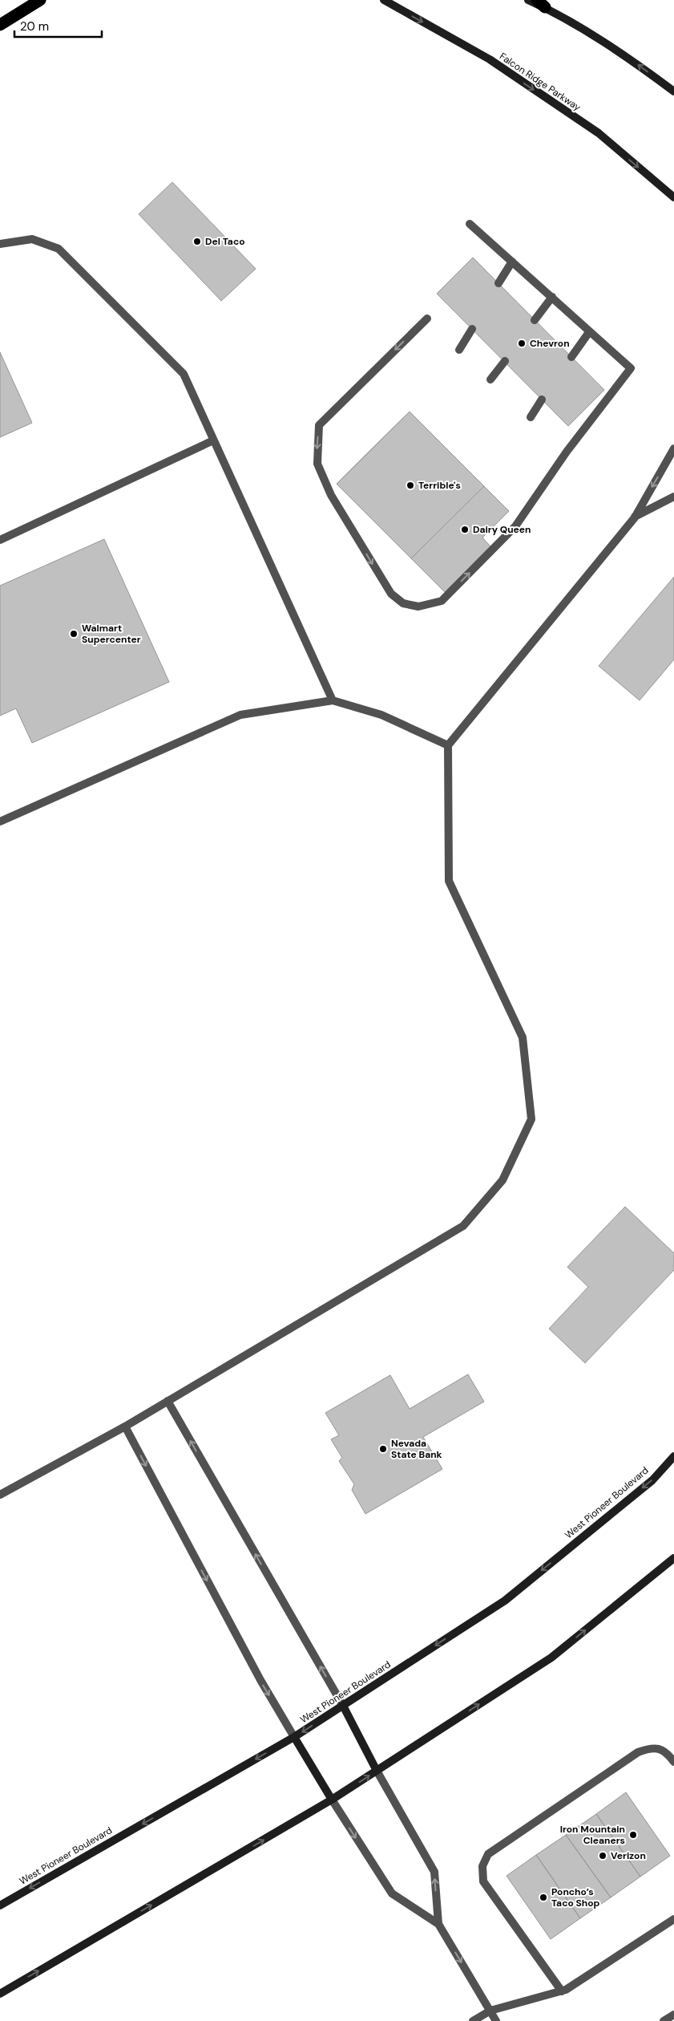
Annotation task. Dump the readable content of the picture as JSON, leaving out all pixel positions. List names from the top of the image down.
{
  "streets": {
    "main road": ["Falcon Ridge Parkway", "West Pioneer Boulevard"]
  },
  "one_way": ["Falcon Ridge Parkway", "West Pioneer Boulevard"],
  "places": [
    "Del Taco",
    "Chevron",
    "Terrible's",
    "Dairy Queen",
    "Walmart Supercenter",
    "Nevada State Bank",
    "Iron Mountain Cleaners",
    "Verizon",
    "Poncho’s Taco Shop"
  ],
  "scale_bar": "20 m"
}
